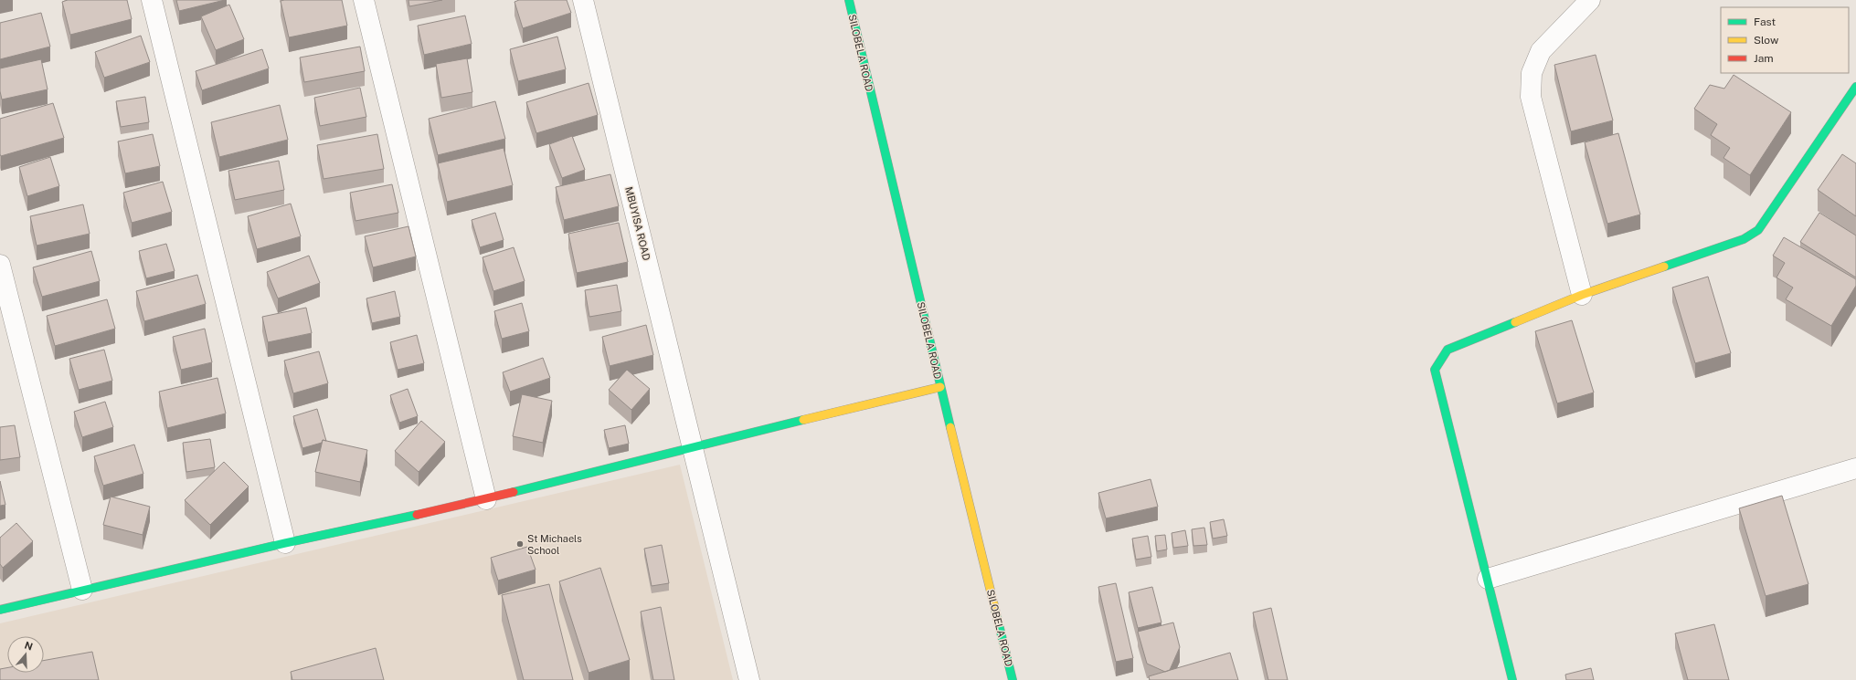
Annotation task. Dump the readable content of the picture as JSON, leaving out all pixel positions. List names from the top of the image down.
{
  "streets": {
    "street": ["SILOBELA ROAD", "MBUYISA ROAD"]
  },
  "places": ["St Michaels School"],
  "legend": ["Fast", "Slow", "Jam"],
  "north": "top"
}
